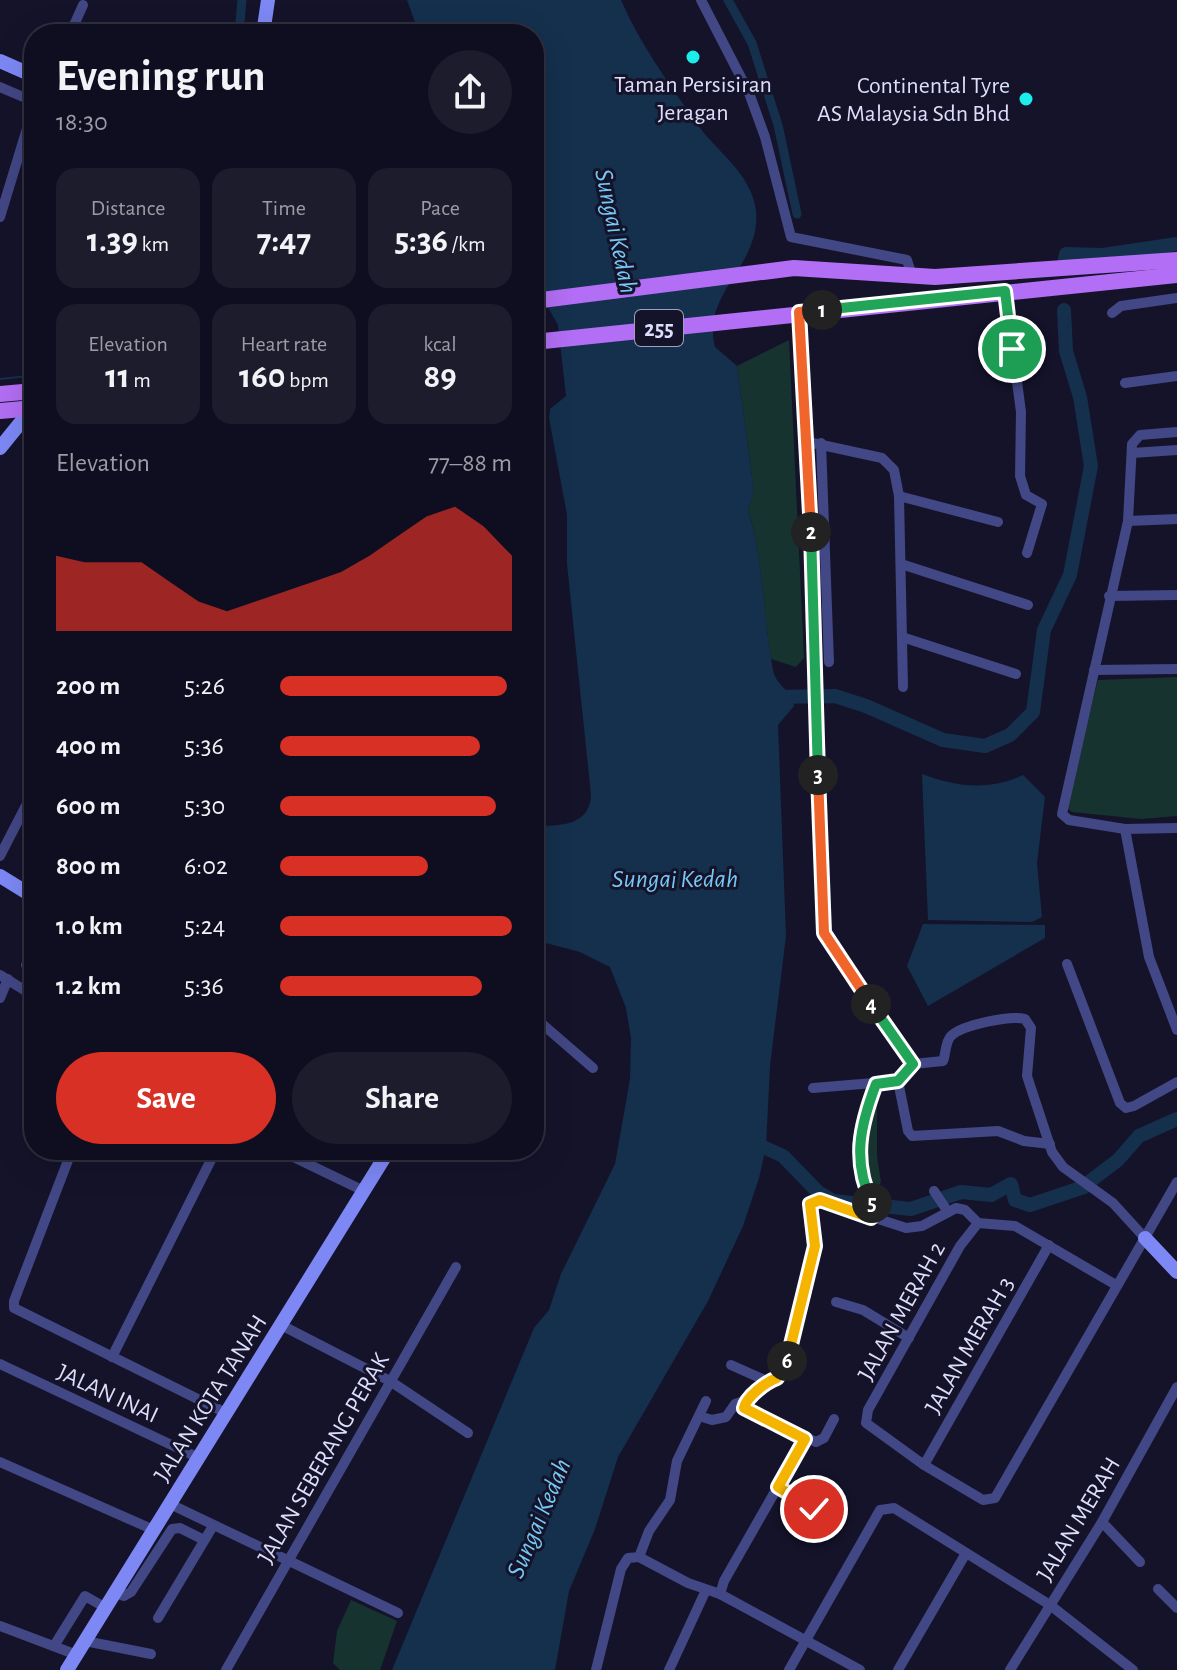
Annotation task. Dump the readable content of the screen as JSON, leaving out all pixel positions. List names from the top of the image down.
{
  "streets": {
    "main road": ["255"],
    "street": [
      "JALAN MERAH 2",
      "JALAN MERAH 3",
      "JALAN INAI",
      "JALAN KOTA TANAH",
      "JALAN SEBERANG PERAK",
      "JALAN MERAH"
    ]
  },
  "crossings": [
    ["JALAN MERAH 2", "JALAN MERAH 3"],
    ["JALAN INAI", "JALAN KOTA TANAH"]
  ],
  "water": ["Sungai Kedah"],
  "places": ["Taman Persisiran Jeragan", "Continental Tyre AS Malaysia Sdn Bhd"],
  "page": {
    "heading": ["Evening run", "18:30"],
    "stats": [
      ["Distance", "1.39 km"],
      ["Time", "7:47"],
      ["Pace", "5:36 /km"],
      ["Elevation", "11 m"],
      ["Heart rate", "160 bpm"],
      ["kcal", "89"]
    ],
    "pins": [
      "1",
      "2",
      "3",
      "4",
      "5",
      "6"
    ],
    "chart": ["Elevation", "77–88 m"],
    "list": [
      {
        "name": "200 m",
        "note": "5:26"
      },
      {
        "name": "400 m",
        "note": "5:36"
      },
      {
        "name": "600 m",
        "note": "5:30"
      },
      {
        "name": "800 m",
        "note": "6:02"
      },
      {
        "name": "1.0 km",
        "note": "5:24"
      },
      {
        "name": "1.2 km",
        "note": "5:36"
      }
    ],
    "buttons": ["Save", "Share"]
  }
}
